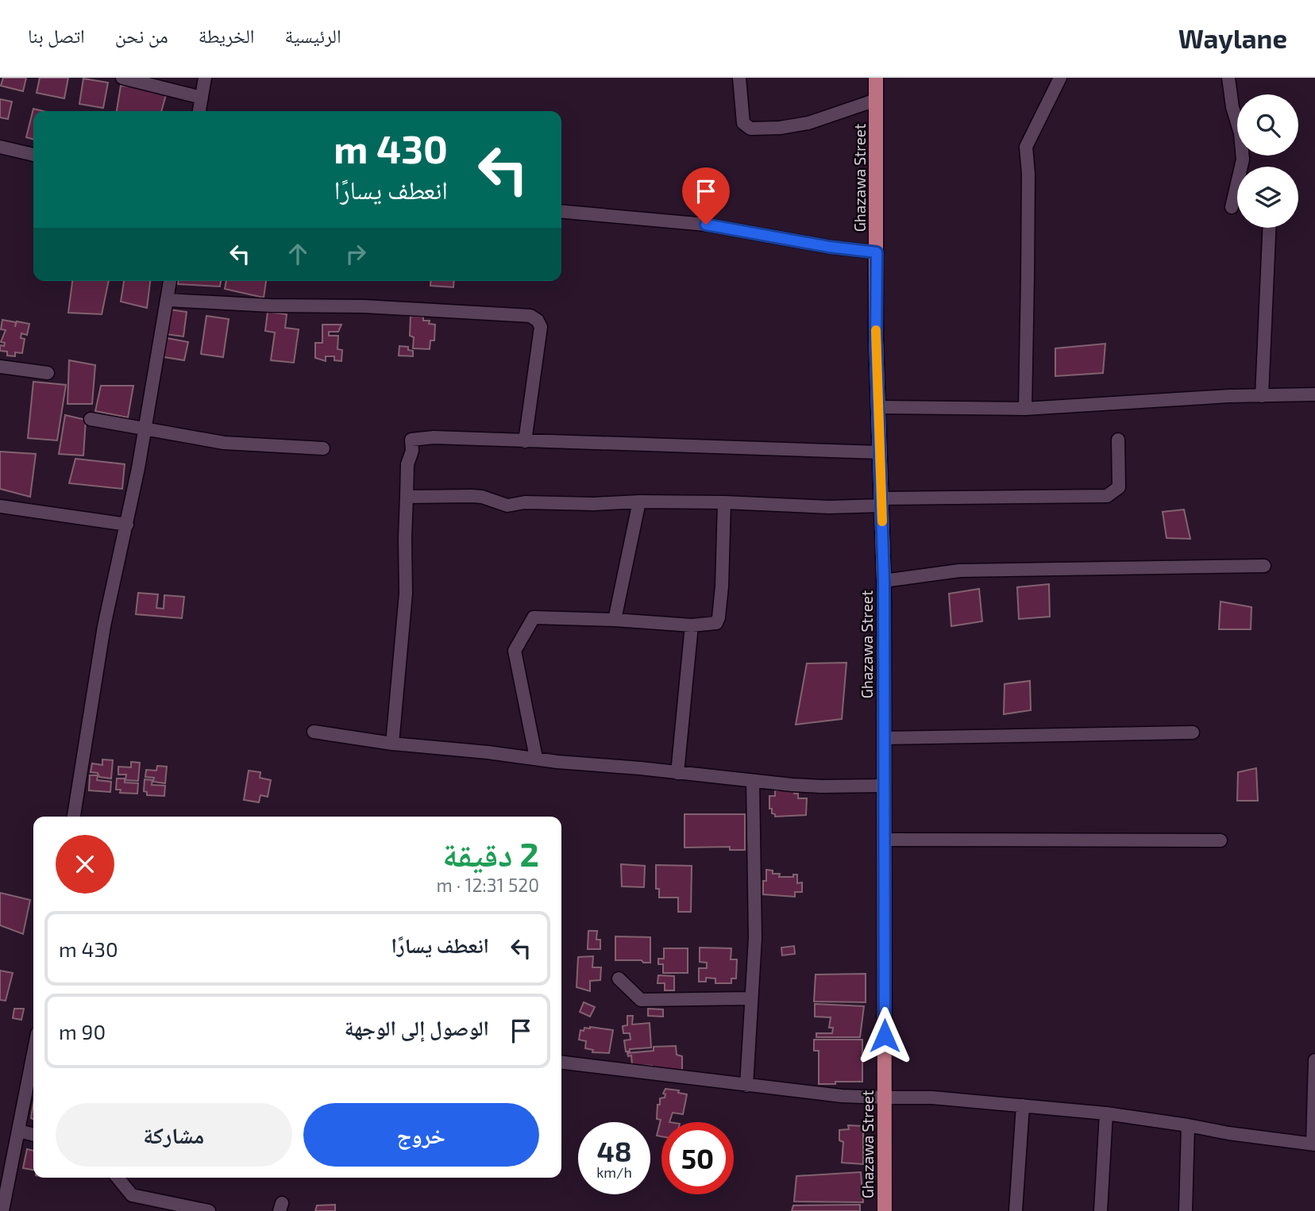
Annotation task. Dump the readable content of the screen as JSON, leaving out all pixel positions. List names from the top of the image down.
{
  "streets": {
    "main road": ["Ghazawa Street"]
  },
  "page": {
    "header": "Waylane",
    "nav": [
      "الرئيسية",
      "الخريطة",
      "من نحن",
      "اتصل بنا"
    ],
    "turn": ["430 m", "انعطف يسارًا"],
    "heading": ["2 دقيقة", "520 m · 12:31"],
    "list": [
      {
        "name": "انعطف يسارًا",
        "value": "430 m"
      },
      {
        "name": "الوصول إلى الوجهة",
        "value": "90 m"
      }
    ],
    "buttons": ["خروج", "مشاركة"],
    "speed": "48 km/h",
    "limit": "50"
  }
}
